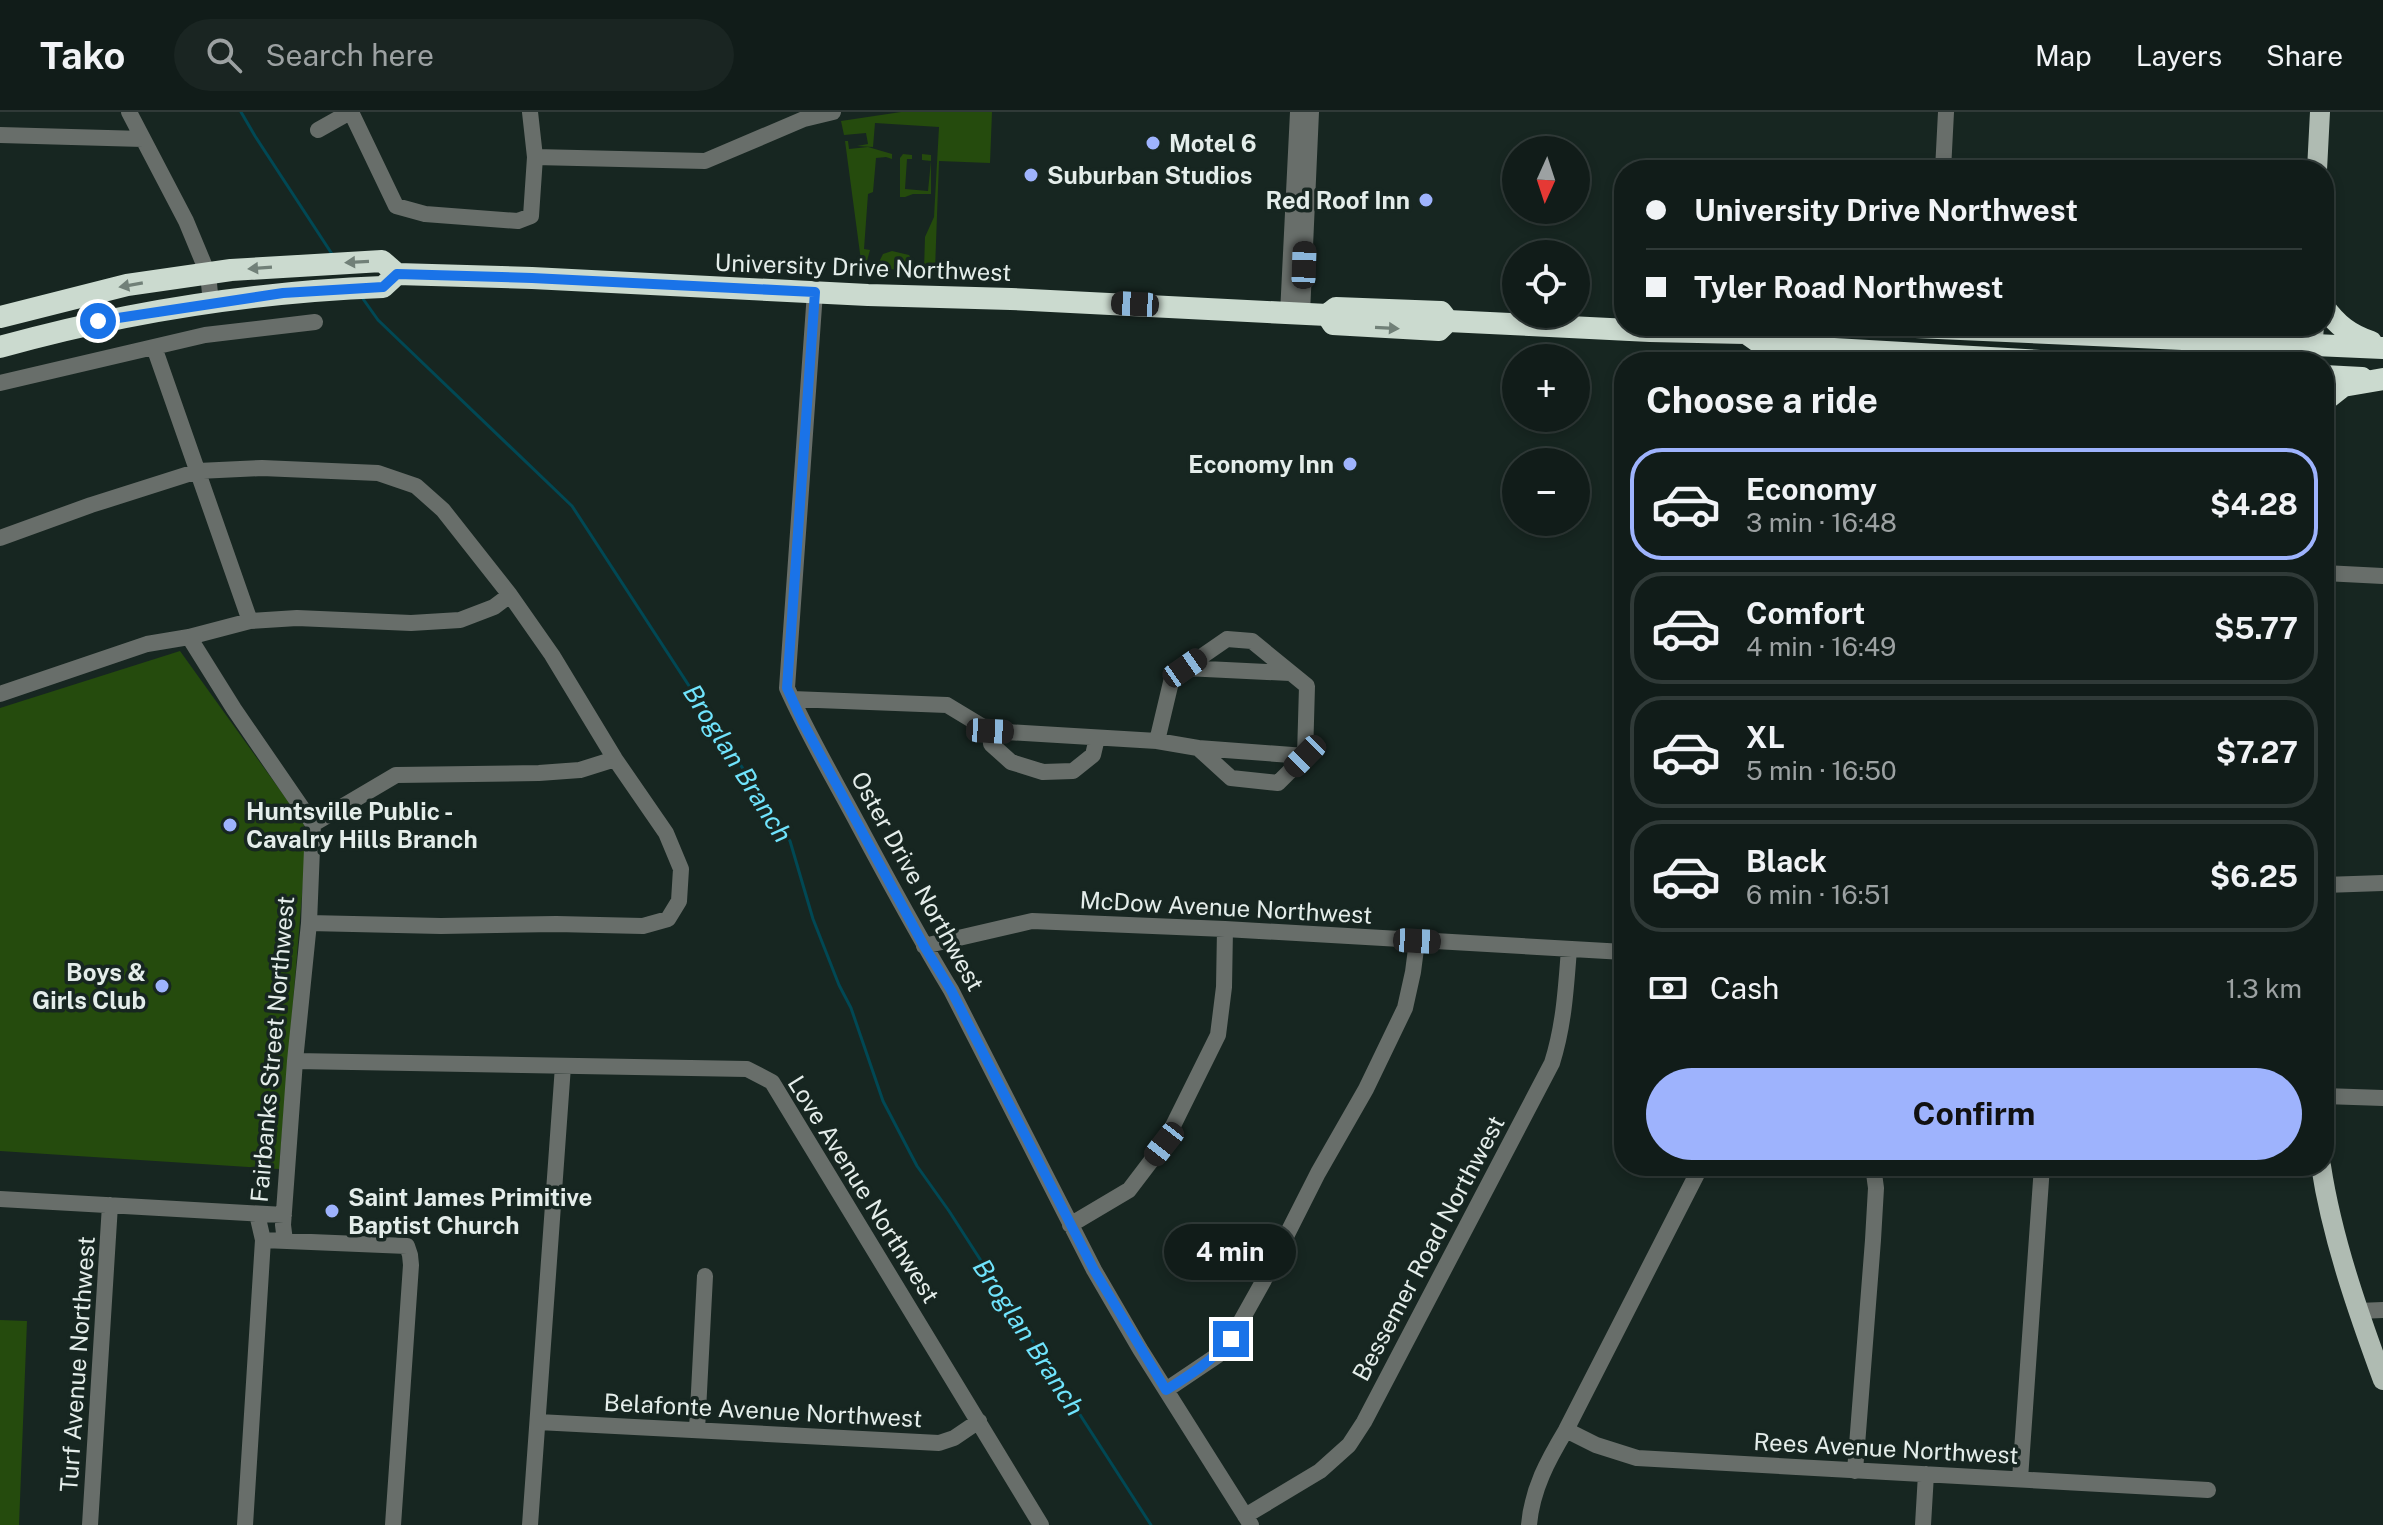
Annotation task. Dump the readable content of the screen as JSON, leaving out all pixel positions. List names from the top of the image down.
{
  "streets": {
    "highway": ["University Drive Northwest"],
    "street": [
      "Oster Drive Northwest",
      "McDow Avenue Northwest",
      "Fairbanks Street Northwest",
      "Love Avenue Northwest",
      "Bessemer Road Northwest",
      "Turf Avenue Northwest",
      "Belafonte Avenue Northwest",
      "Rees Avenue Northwest"
    ]
  },
  "crossings": [
    ["University Drive Northwest", "Oster Drive Northwest"],
    ["Oster Drive Northwest", "McDow Avenue Northwest"],
    ["Oster Drive Northwest", "Bessemer Road Northwest"],
    ["McDow Avenue Northwest", "Bessemer Road Northwest"],
    ["Fairbanks Street Northwest", "Love Avenue Northwest"],
    ["Love Avenue Northwest", "Belafonte Avenue Northwest"]
  ],
  "water": ["Broglan Branch"],
  "places": [
    "Motel 6",
    "Suburban Studios",
    "Red Roof Inn",
    "Economy Inn",
    "Huntsville Public - Cavalry Hills Branch",
    "Boys & Girls Club",
    "Saint James Primitive Baptist Church"
  ],
  "north": "bottom",
  "page": {
    "header": "Tako",
    "search": "Search here",
    "nav": ["Map", "Layers", "Share"],
    "map_buttons": ["+", "−"],
    "banner": ["University Drive Northwest", "Tyler Road Northwest"],
    "heading": "Choose a ride",
    "list": [
      {
        "name": "Economy",
        "note": "3 min · 16:48",
        "value": "$4.28"
      },
      {
        "name": "Comfort",
        "note": "4 min · 16:49",
        "value": "$5.77"
      },
      {
        "name": "XL",
        "note": "5 min · 16:50",
        "value": "$7.27"
      },
      {
        "name": "Black",
        "note": "6 min · 16:51",
        "value": "$6.25"
      }
    ],
    "pay": ["Cash", "1.3 km"],
    "buttons": "Confirm",
    "bubble": "4 min"
  }
}
